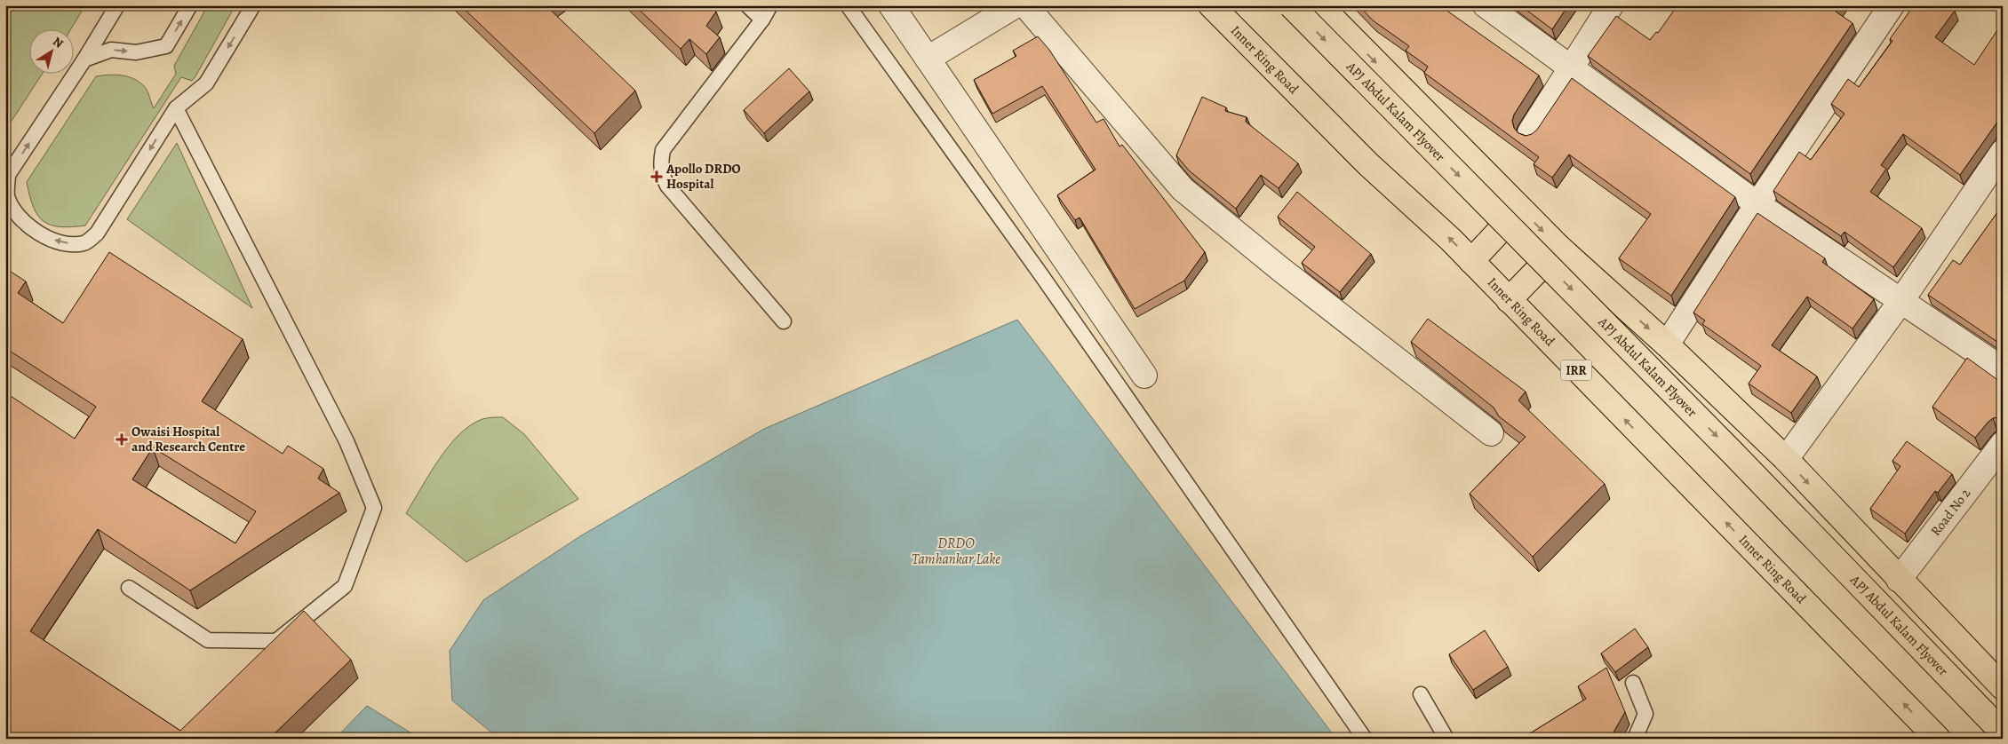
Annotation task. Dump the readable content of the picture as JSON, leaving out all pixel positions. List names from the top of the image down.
{
  "streets": {
    "main road": ["Inner Ring Road", "APJ Abdul Kalam Flyover", "IRR"],
    "street": ["Road No 2"]
  },
  "water": ["DRDO Tamhankar Lake"],
  "places": {
    "health": ["Apollo DRDO Hospital", "Owaisi Hospital and Research Centre"]
  },
  "north": "top right"
}
